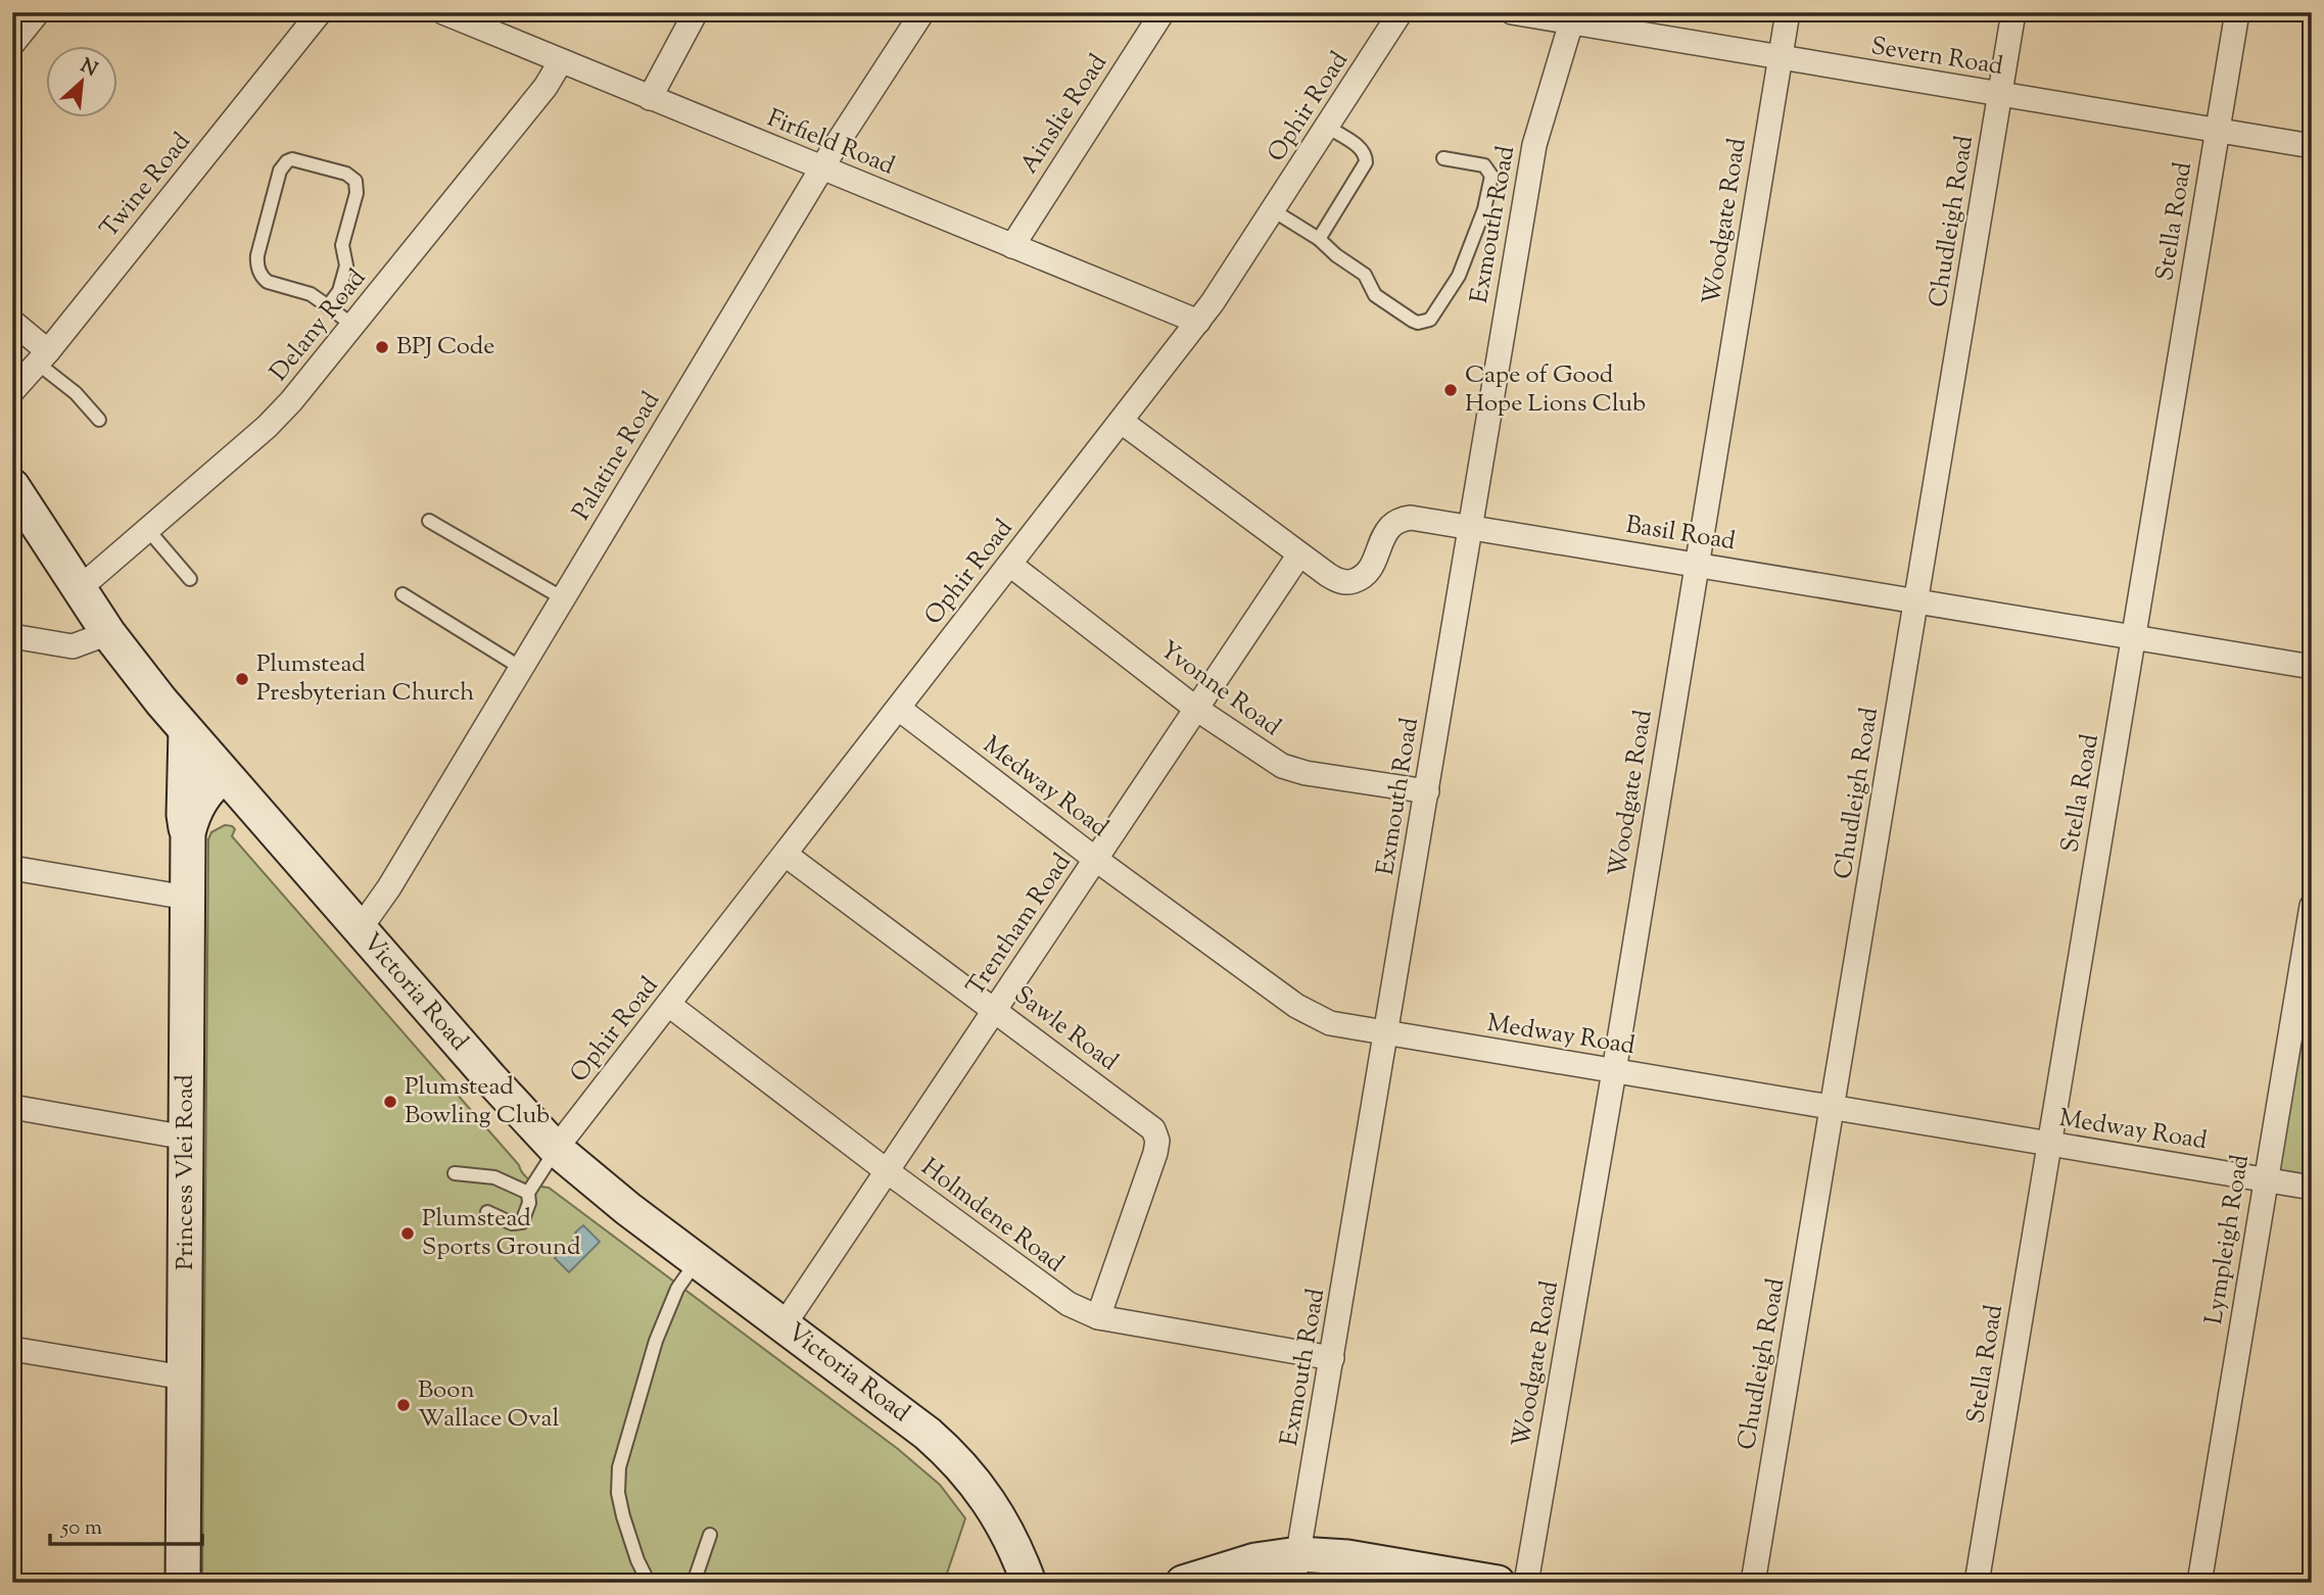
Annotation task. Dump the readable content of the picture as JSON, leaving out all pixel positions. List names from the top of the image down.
{
  "streets": {
    "street": [
      "Severn Road",
      "Ophir Road",
      "Ainslie Road",
      "Firfield Road",
      "Twine Road",
      "Woodgate Road",
      "Chudleigh Road",
      "Stella Road",
      "Exmouth Road",
      "Delany Road",
      "Palatine Road",
      "Basil Road",
      "Yvonne Road",
      "Medway Road",
      "Trentham Road",
      "Victoria Road",
      "Sawle Road",
      "Princess Vlei Road",
      "Holmdene Road",
      "Lympleigh Road"
    ]
  },
  "crossings": [
    ["Severn Road", "Woodgate Road"],
    ["Severn Road", "Chudleigh Road"],
    ["Severn Road", "Stella Road"],
    ["Severn Road", "Exmouth Road"],
    ["Ophir Road", "Firfield Road"],
    ["Ophir Road", "Basil Road"],
    ["Ophir Road", "Yvonne Road"],
    ["Ophir Road", "Medway Road"],
    ["Ophir Road", "Victoria Road"],
    ["Ophir Road", "Sawle Road"],
    ["Ophir Road", "Holmdene Road"],
    ["Ainslie Road", "Firfield Road"],
    ["Firfield Road", "Delany Road"],
    ["Firfield Road", "Palatine Road"],
    ["Woodgate Road", "Basil Road"],
    ["Woodgate Road", "Medway Road"],
    ["Chudleigh Road", "Basil Road"],
    ["Chudleigh Road", "Medway Road"],
    ["Stella Road", "Basil Road"],
    ["Stella Road", "Medway Road"],
    ["Exmouth Road", "Basil Road"],
    ["Exmouth Road", "Yvonne Road"],
    ["Exmouth Road", "Medway Road"],
    ["Exmouth Road", "Holmdene Road"],
    ["Delany Road", "Victoria Road"],
    ["Palatine Road", "Victoria Road"],
    ["Basil Road", "Trentham Road"],
    ["Yvonne Road", "Trentham Road"],
    ["Medway Road", "Trentham Road"],
    ["Medway Road", "Lympleigh Road"],
    ["Trentham Road", "Victoria Road"],
    ["Trentham Road", "Sawle Road"],
    ["Trentham Road", "Holmdene Road"],
    ["Victoria Road", "Princess Vlei Road"],
    ["Sawle Road", "Holmdene Road"]
  ],
  "places": [
    "BPJ Code",
    "Cape of Good Hope Lions Club",
    "Plumstead Presbyterian Church",
    "Plumstead Bowling Club",
    "Plumstead Sports Ground",
    "Boon Wallace Oval"
  ],
  "scale_bar": "50 m",
  "north": "top right"
}
